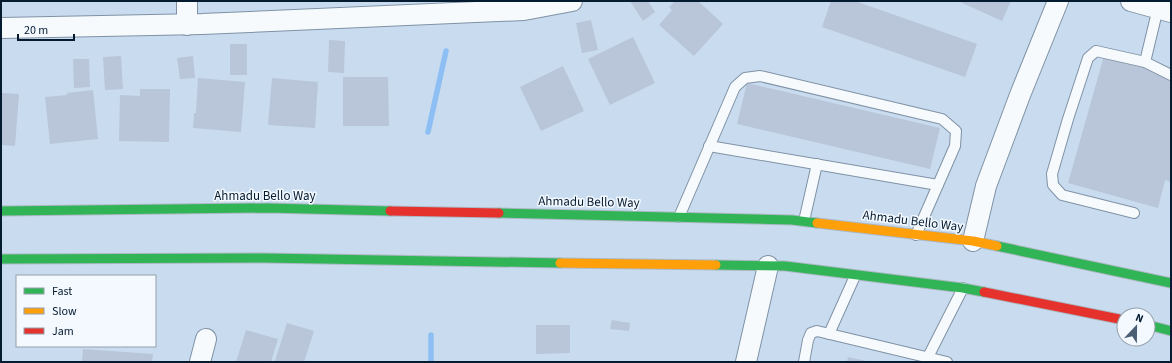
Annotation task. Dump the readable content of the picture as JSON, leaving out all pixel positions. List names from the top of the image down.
{
  "streets": {
    "main road": ["Ahmadu Bello Way"]
  },
  "legend": ["Fast", "Slow", "Jam"],
  "scale_bar": "20 m",
  "north": "top"
}
